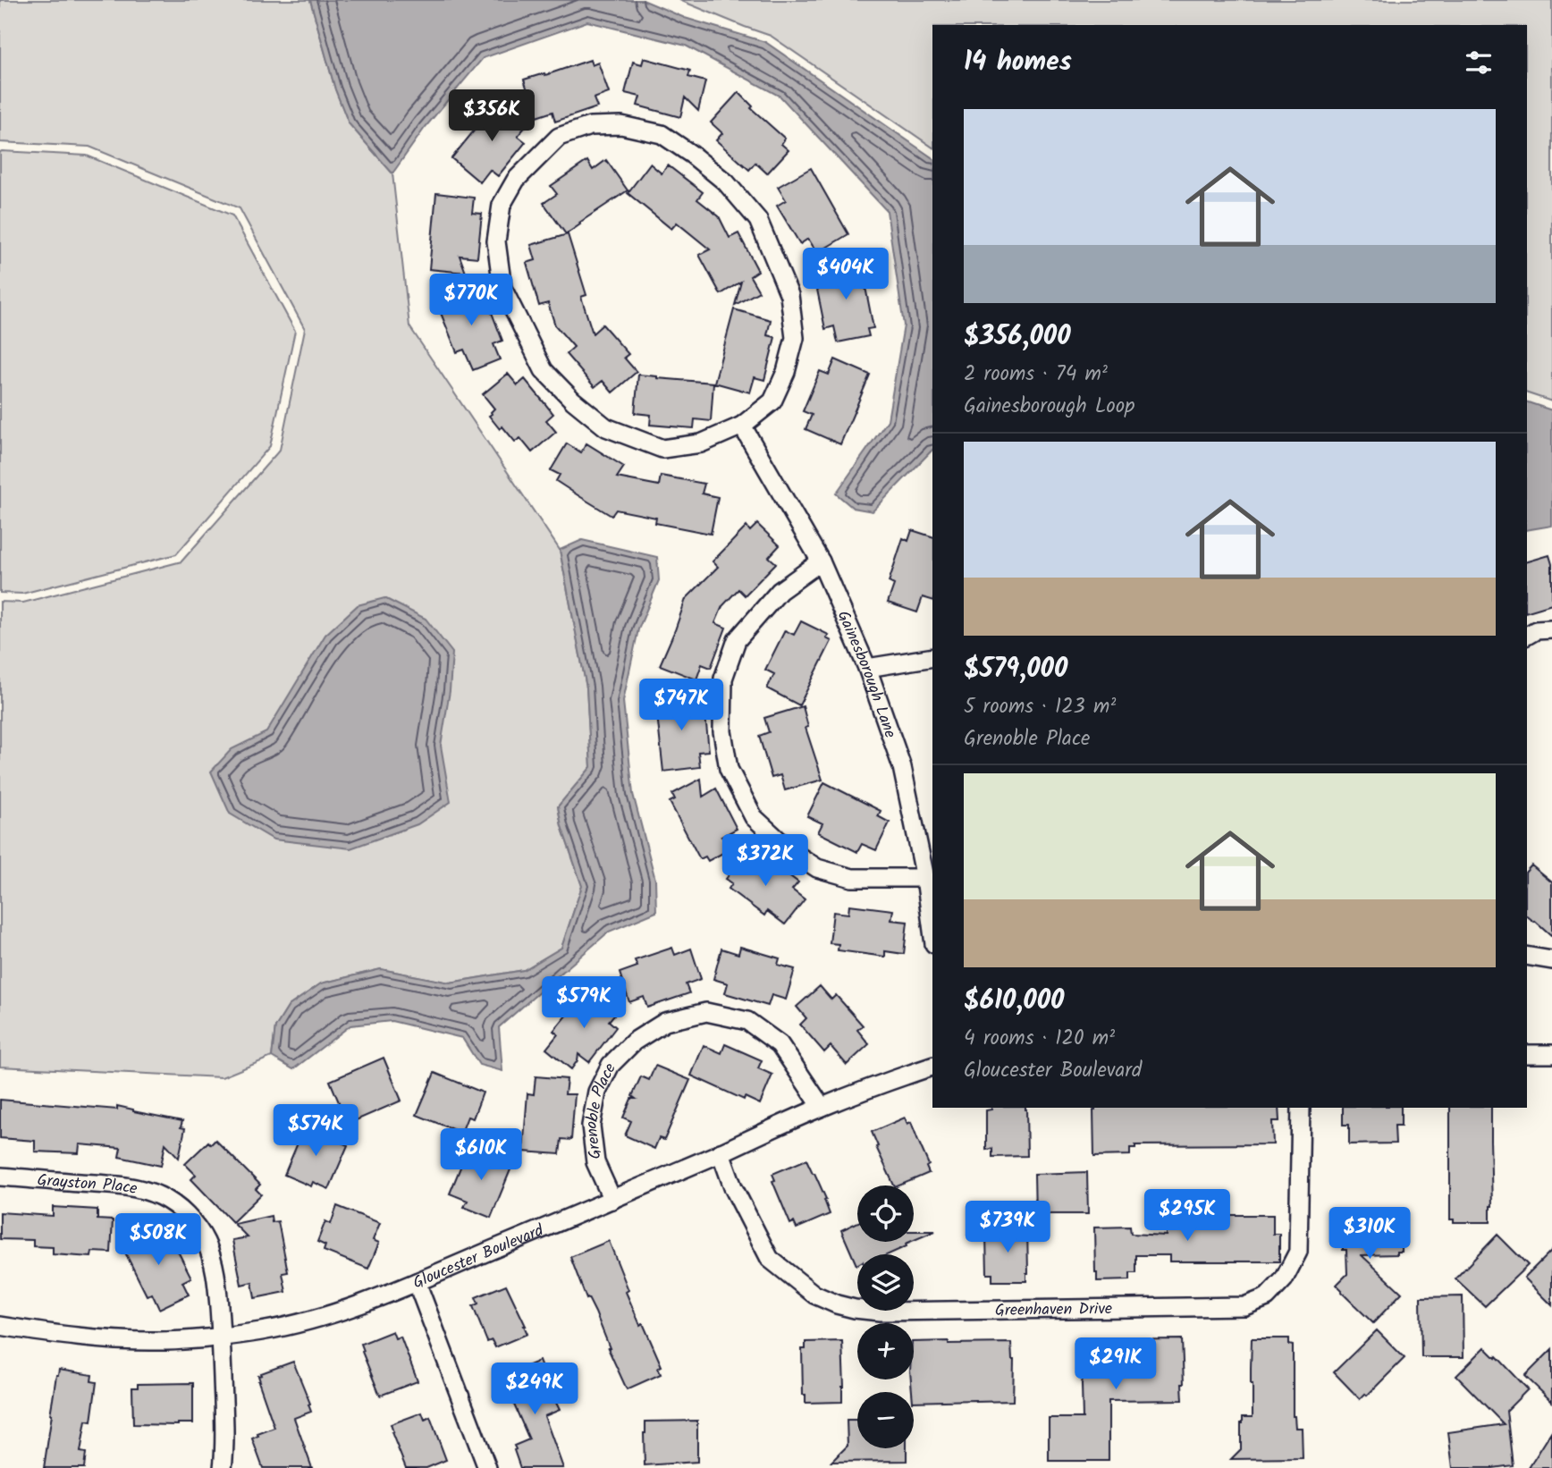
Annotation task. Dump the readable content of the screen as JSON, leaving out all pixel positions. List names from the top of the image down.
{
  "streets": {
    "street": [
      "Gainesborough Lane",
      "Grenoble Place",
      "Grayston Place",
      "Gloucester Boulevard",
      "Greenhaven Drive"
    ]
  },
  "crossings": [
    ["Grenoble Place", "Gloucester Boulevard"],
    ["Grayston Place", "Gloucester Boulevard"],
    ["Gloucester Boulevard", "Greenhaven Drive"]
  ],
  "page": {
    "heading": "14 homes",
    "price": [
      "$356K",
      "$404K",
      "$770K",
      "$747K",
      "$372K",
      "$579K",
      "$574K",
      "$610K",
      "$295K",
      "$739K",
      "$310K",
      "$508K",
      "$291K",
      "$249K"
    ],
    "list": [
      {
        "name": "$356,000",
        "note": "2 rooms · 74 m² · Gainesborough Loop"
      },
      {
        "name": "$579,000",
        "note": "5 rooms · 123 m² · Grenoble Place"
      },
      {
        "name": "$610,000",
        "note": "4 rooms · 120 m² · Gloucester Boulevard"
      }
    ],
    "map_buttons": ["+", "−"]
  }
}
